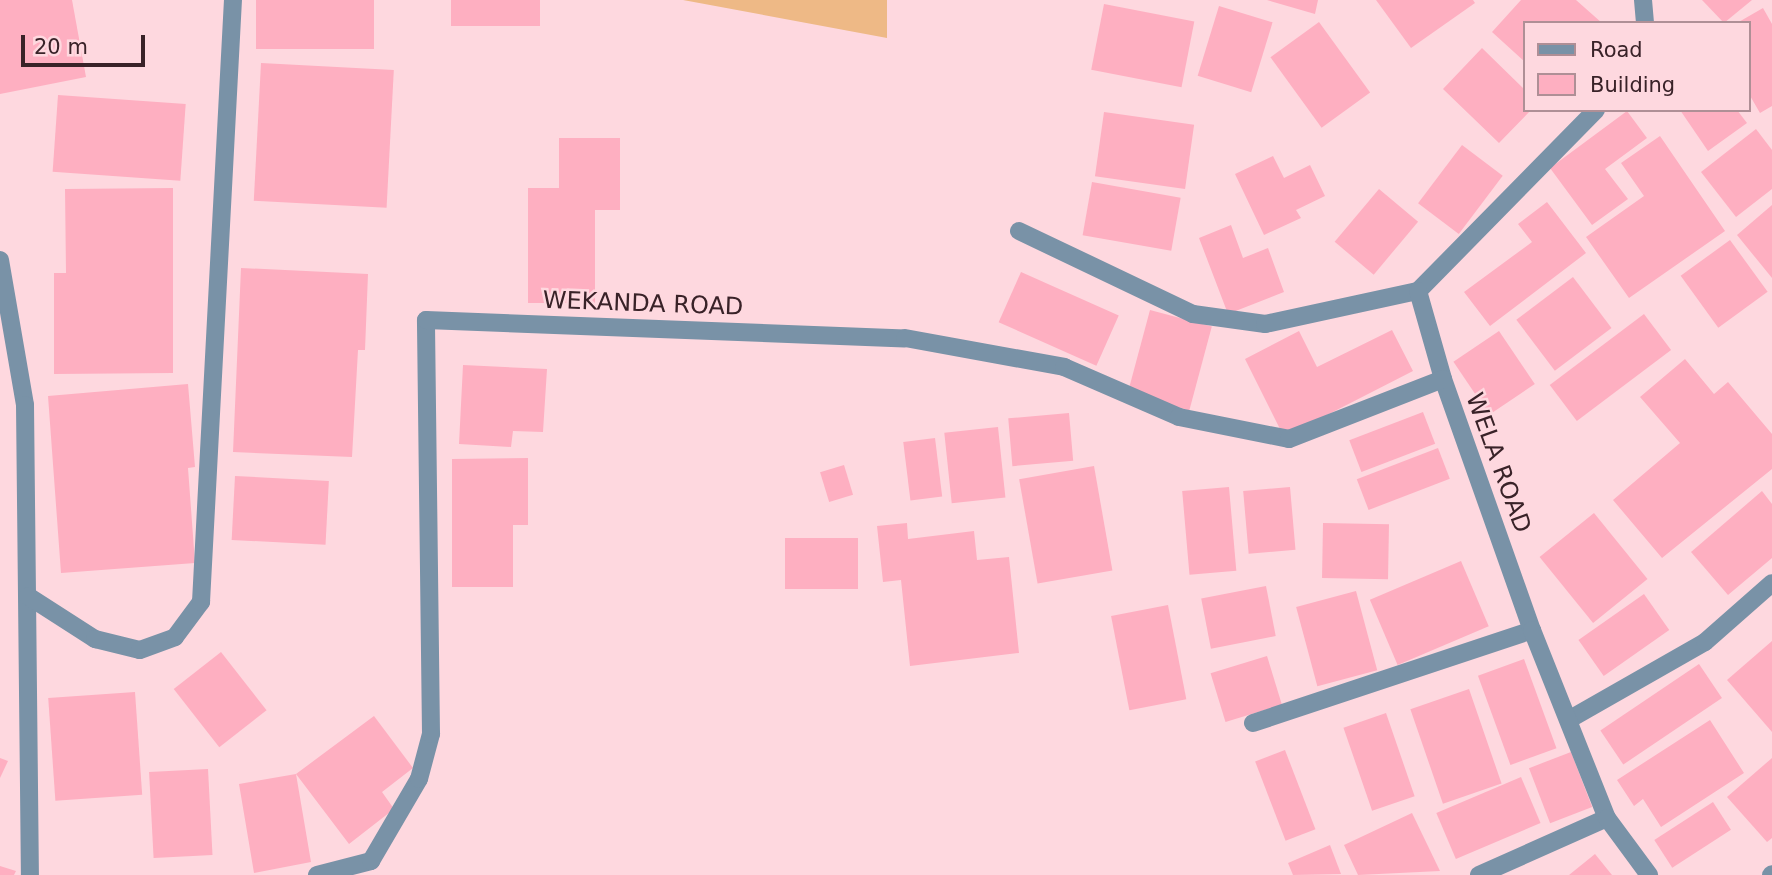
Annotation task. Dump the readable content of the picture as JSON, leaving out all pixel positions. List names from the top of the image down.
{
  "streets": {
    "street": ["WEKANDA ROAD", "WELA ROAD"]
  },
  "crossings": [
    ["WEKANDA ROAD", "WELA ROAD"]
  ],
  "legend": ["Road", "Building"],
  "scale_bar": "20 m"
}
